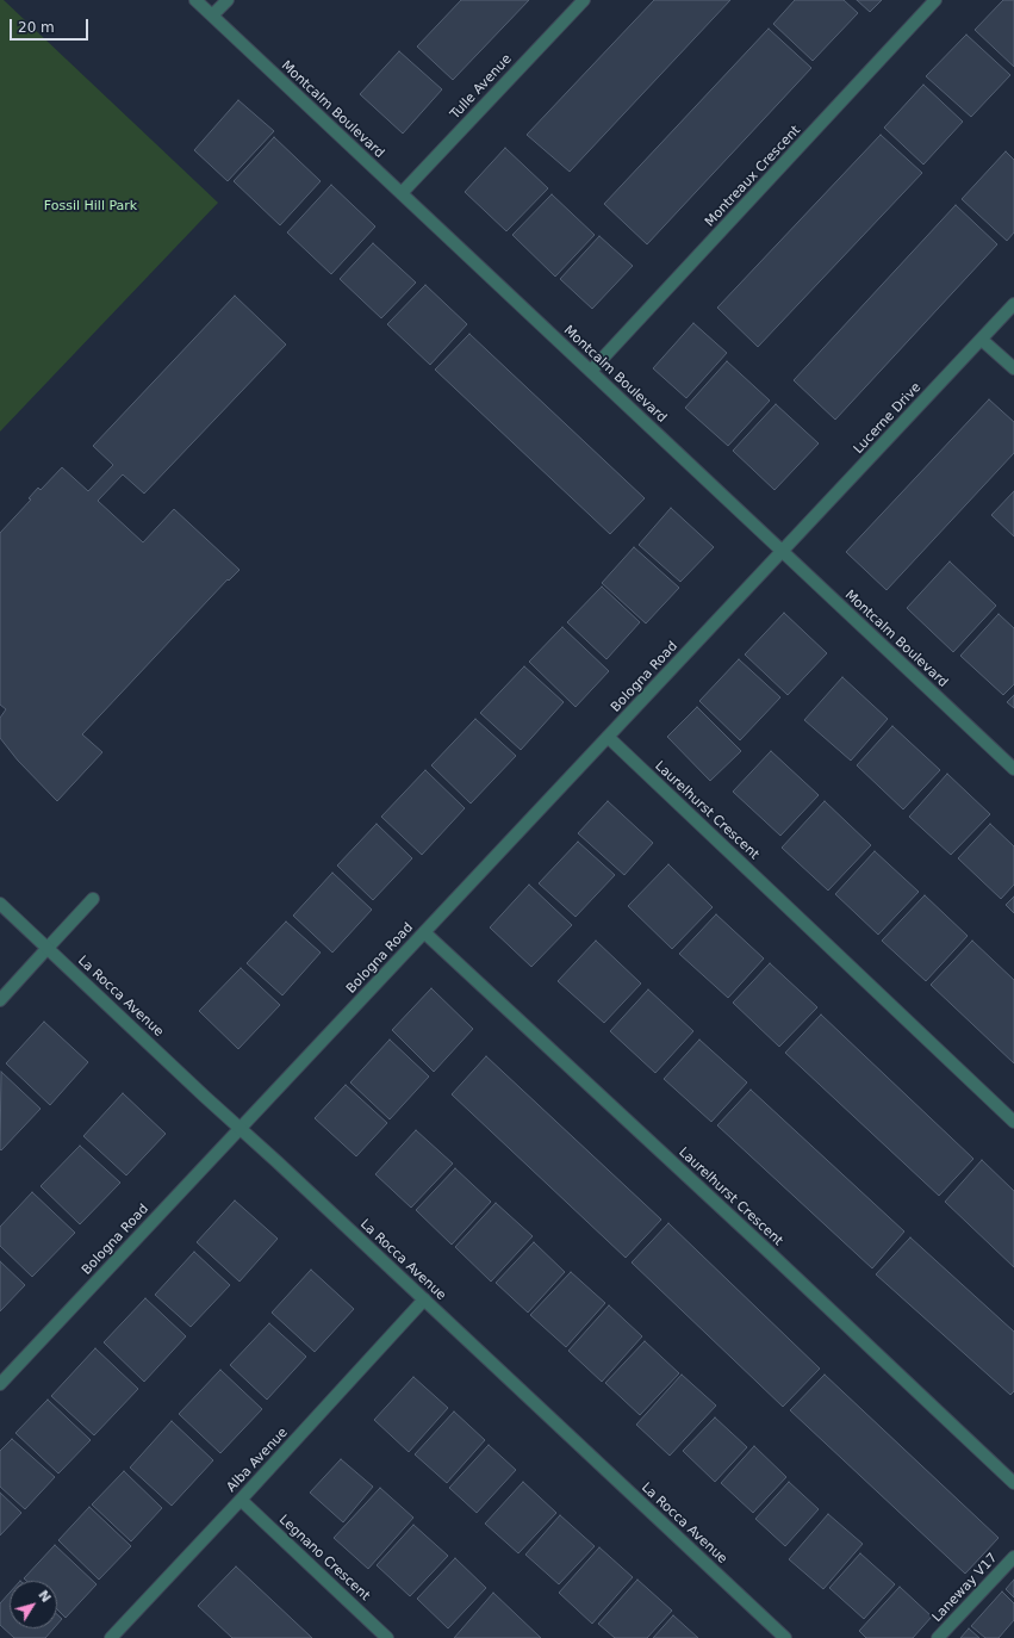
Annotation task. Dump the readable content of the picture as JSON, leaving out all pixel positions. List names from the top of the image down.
{
  "streets": {
    "street": [
      "Tulle Avenue",
      "Montcalm Boulevard",
      "Montreaux Crescent",
      "Lucerne Drive",
      "Bologna Road",
      "Laurelhurst Crescent",
      "La Rocca Avenue",
      "Alba Avenue",
      "Legnano Crescent",
      "Laneway V17"
    ]
  },
  "crossings": [
    ["Tulle Avenue", "Montcalm Boulevard"],
    ["Montcalm Boulevard", "Montreaux Crescent"],
    ["Montcalm Boulevard", "Lucerne Drive"],
    ["Montcalm Boulevard", "Bologna Road"],
    ["Lucerne Drive", "Bologna Road"],
    ["Bologna Road", "Laurelhurst Crescent"],
    ["Bologna Road", "La Rocca Avenue"],
    ["La Rocca Avenue", "Alba Avenue"],
    ["Alba Avenue", "Legnano Crescent"]
  ],
  "parks": ["Fossil Hill Park"],
  "scale_bar": "20 m",
  "north": "top right"
}
